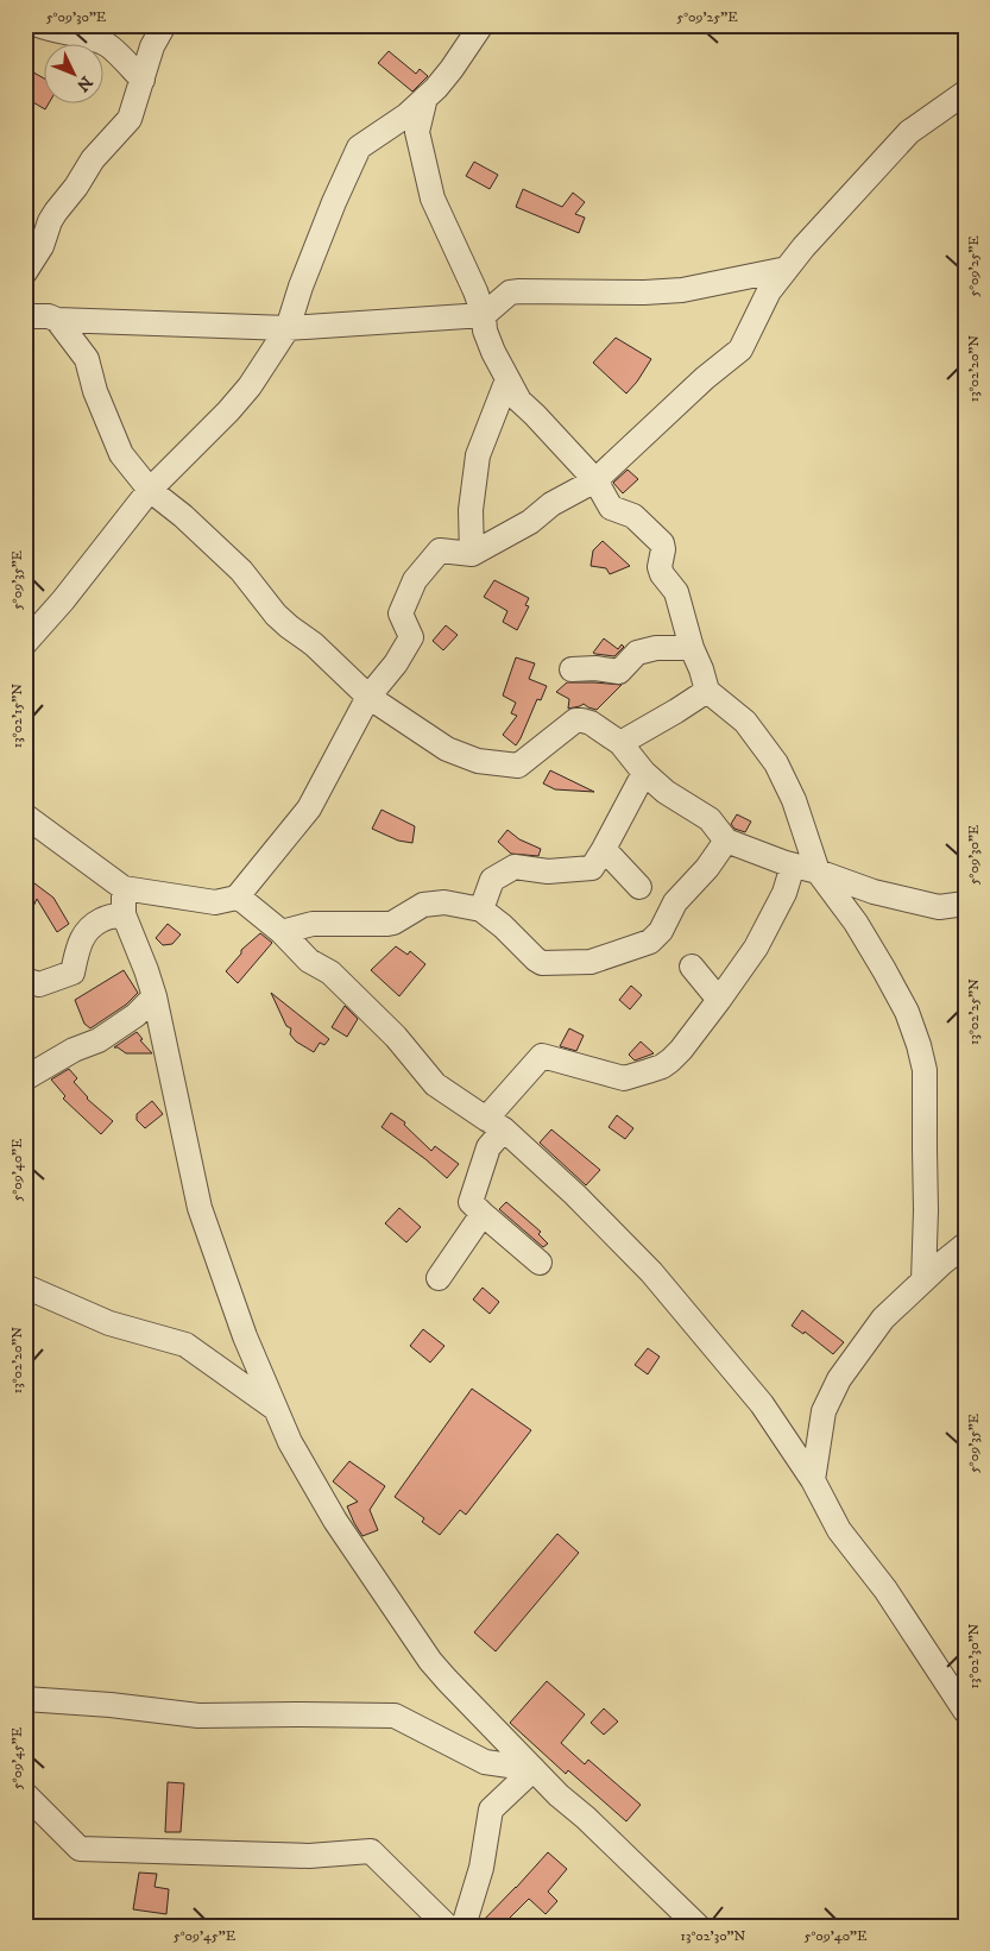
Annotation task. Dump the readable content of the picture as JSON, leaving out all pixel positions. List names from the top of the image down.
{
  "north": "bottom right",
  "coordinates": [
    "5°09'30\"E",
    "5°09'25\"E",
    "13°02'20\"N",
    "5°09'35\"E",
    "13°02'15\"N",
    "13°02'25\"N",
    "5°09'40\"E",
    "13°02'30\"N",
    "5°09'45\"E"
  ]
}
